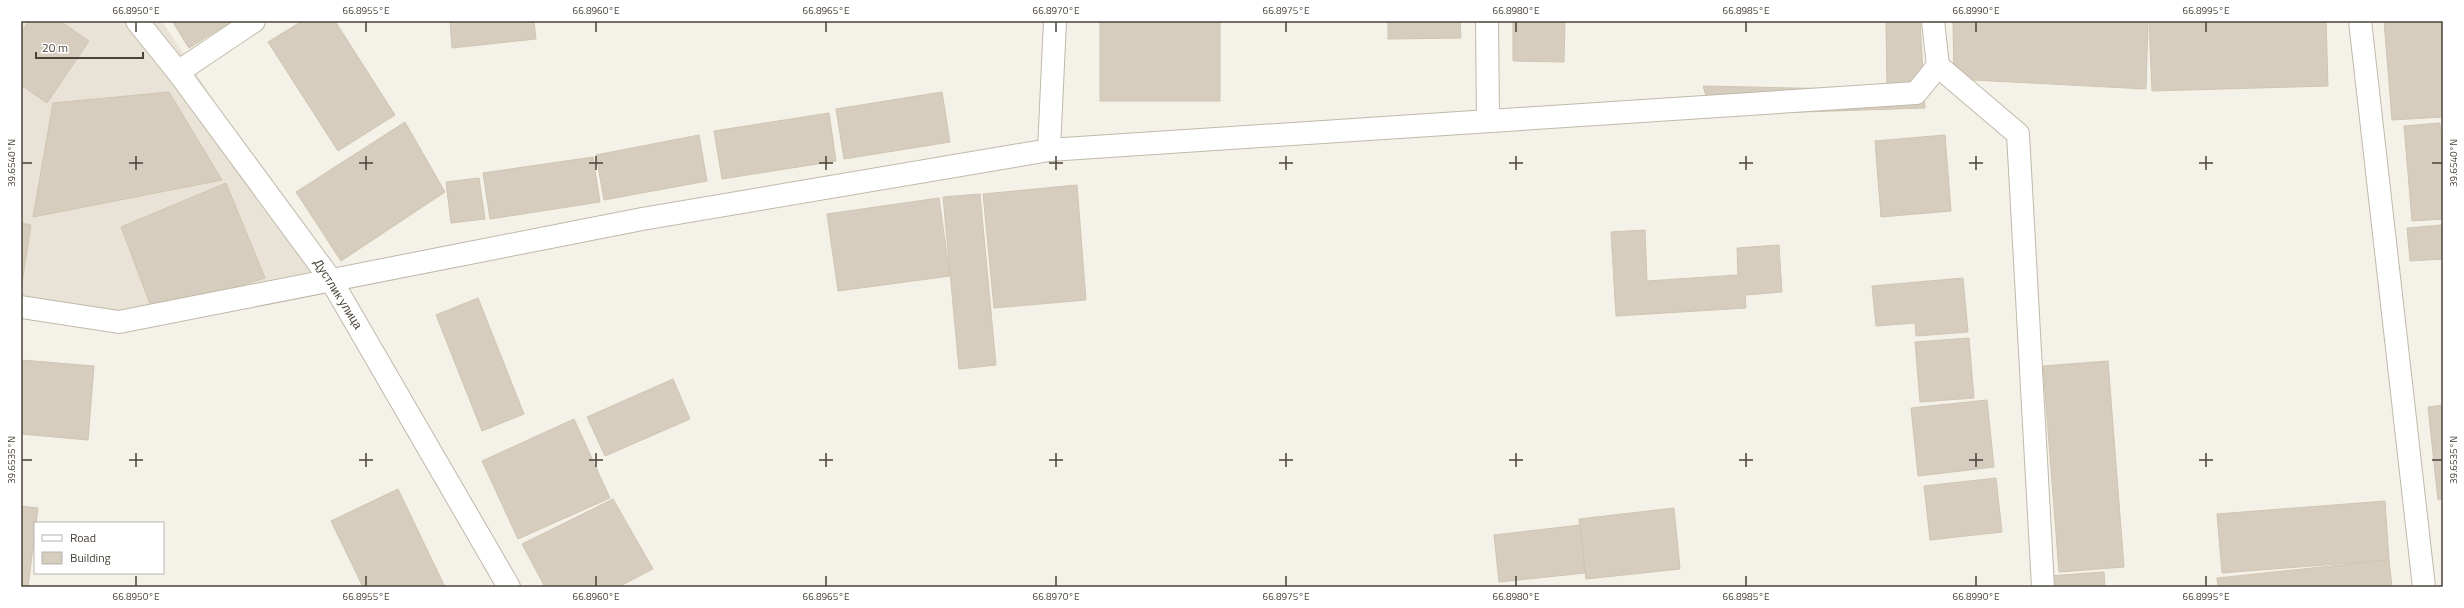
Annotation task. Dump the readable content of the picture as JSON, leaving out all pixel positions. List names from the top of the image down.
{
  "streets": {
    "street": ["Дустлик улица"]
  },
  "legend": ["Road", "Building"],
  "scale_bar": "20 m",
  "coordinates": [
    "66.8950°E",
    "66.8955°E",
    "66.8960°E",
    "66.8965°E",
    "66.8970°E",
    "66.8975°E",
    "66.8980°E",
    "66.8985°E",
    "66.8990°E",
    "66.8995°E",
    "39.6540°N",
    "39.6535°N"
  ]
}
